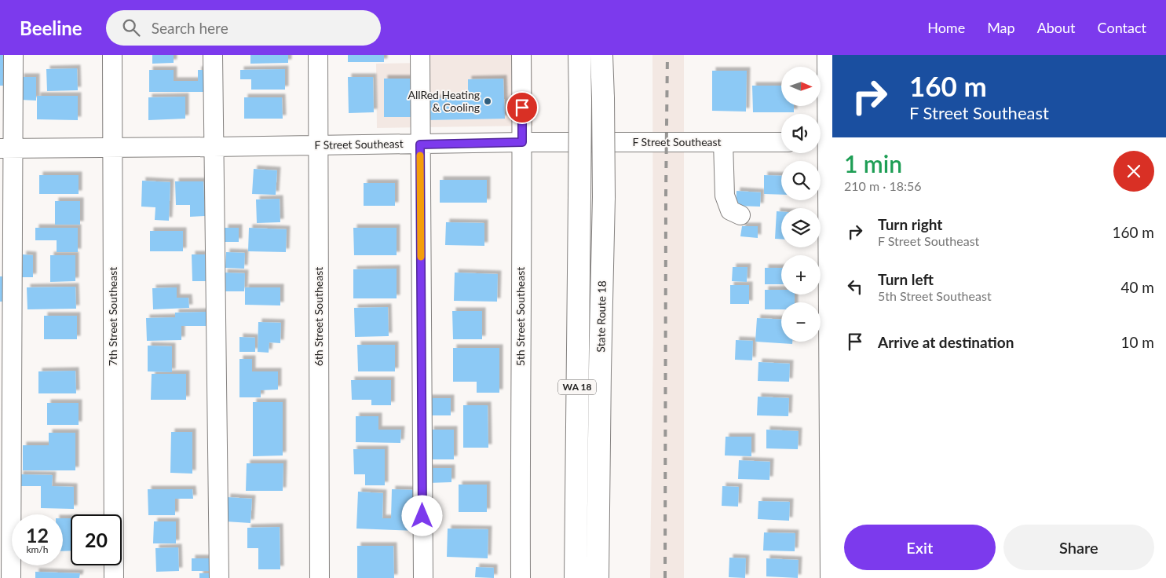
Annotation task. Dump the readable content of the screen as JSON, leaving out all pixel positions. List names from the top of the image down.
{
  "streets": {
    "highway": ["State Route 18", "WA 18"],
    "street": [
      "F Street Southeast",
      "7th Street Southeast",
      "6th Street Southeast",
      "5th Street Southeast"
    ]
  },
  "crossings": [
    ["F Street Southeast", "7th Street Southeast"],
    ["F Street Southeast", "6th Street Southeast"],
    ["F Street Southeast", "5th Street Southeast"]
  ],
  "places": ["AllRed Heating & Cooling"],
  "north": "right",
  "page": {
    "header": "Beeline",
    "search": "Search here",
    "nav": [
      "Home",
      "Map",
      "About",
      "Contact"
    ],
    "turn": ["160 m", "F Street Southeast"],
    "map_buttons": ["+", "−"],
    "heading": ["1 min", "210 m · 18:56"],
    "list": [
      {
        "name": "Turn right",
        "note": "F Street Southeast",
        "value": "160 m"
      },
      {
        "name": "Turn left",
        "note": "5th Street Southeast",
        "value": "40 m"
      },
      {
        "name": "Arrive at destination",
        "value": "10 m"
      }
    ],
    "speed": "12 km/h",
    "limit": "20",
    "buttons": ["Exit", "Share"]
  }
}
